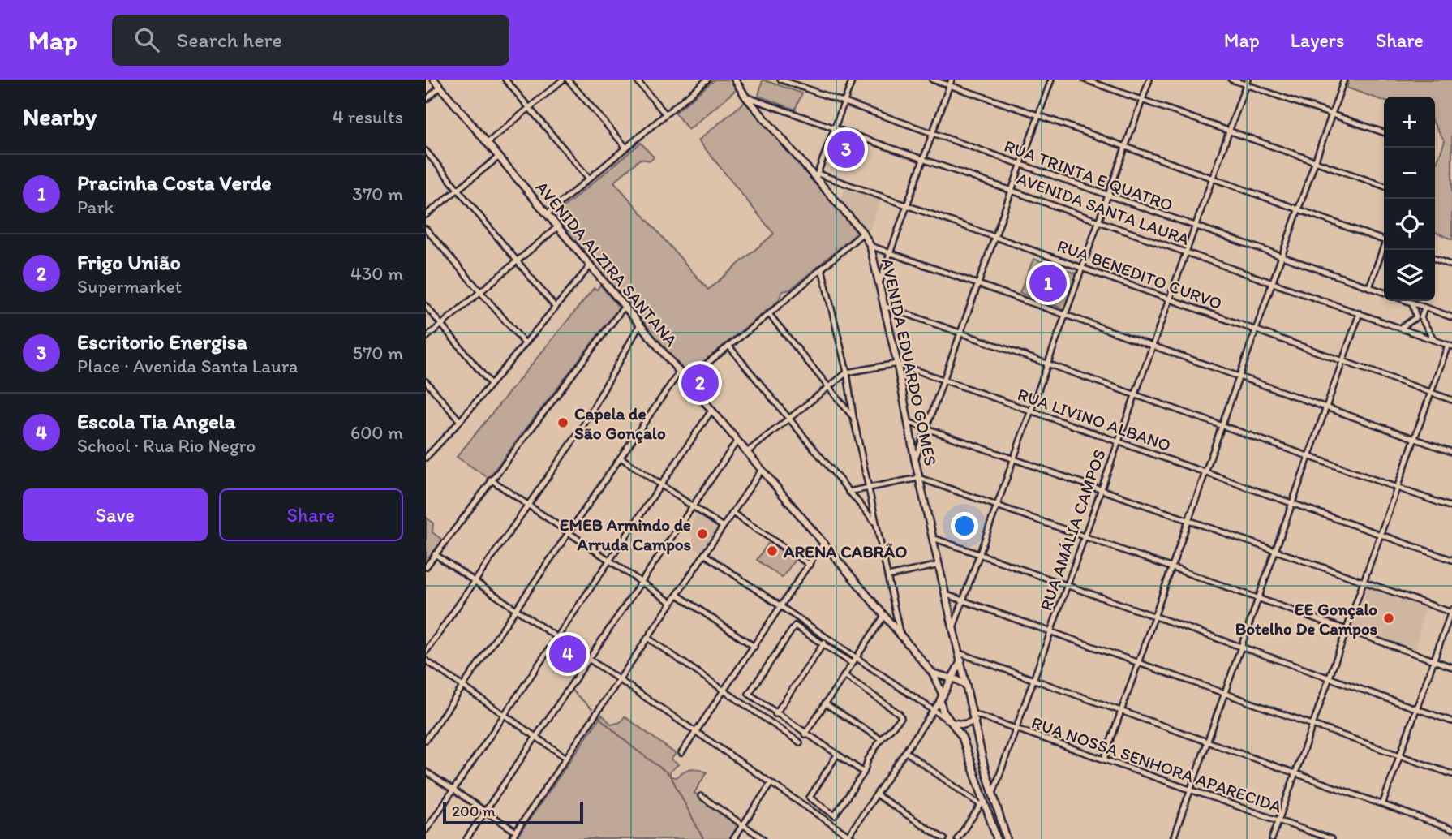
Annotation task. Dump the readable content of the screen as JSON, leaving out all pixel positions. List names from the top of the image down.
{
  "streets": {
    "main road": ["AVENIDA ALZIRA SANTANA", "AVENIDA EDUARDO GOMES"],
    "street": [
      "RUA TRINTA E QUATRO",
      "AVENIDA SANTA LAURA",
      "RUA BENEDITO CURVO",
      "RUA LIVINO ALBANO",
      "RUA AMÁLIA CAMPOS",
      "RUA NOSSA SENHORA APARECIDA"
    ]
  },
  "crossings": [
    ["RUA TRINTA E QUATRO", "RUA AMÁLIA CAMPOS"],
    ["AVENIDA SANTA LAURA", "AVENIDA EDUARDO GOMES"],
    ["AVENIDA SANTA LAURA", "RUA AMÁLIA CAMPOS"],
    ["RUA BENEDITO CURVO", "AVENIDA EDUARDO GOMES"],
    ["RUA BENEDITO CURVO", "RUA AMÁLIA CAMPOS"],
    ["AVENIDA EDUARDO GOMES", "RUA LIVINO ALBANO"],
    ["AVENIDA EDUARDO GOMES", "RUA AMÁLIA CAMPOS"],
    ["AVENIDA EDUARDO GOMES", "RUA NOSSA SENHORA APARECIDA"],
    ["RUA LIVINO ALBANO", "RUA AMÁLIA CAMPOS"],
    ["RUA AMÁLIA CAMPOS", "RUA NOSSA SENHORA APARECIDA"]
  ],
  "places": [
    "Capela de São Gonçalo",
    "EMEB Armindo de Arruda Campos",
    "ARENA CABRÃO",
    "EE Gonçalo Botelho De Campos"
  ],
  "scale_bar": "200 m",
  "page": {
    "header": "Map",
    "search": "Search here",
    "nav": ["Map", "Layers", "Share"],
    "heading": ["Nearby", "4 results"],
    "map_buttons": ["+", "−"],
    "pins": [
      "3",
      "1",
      "2",
      "4"
    ],
    "list": [
      {
        "mark": "1",
        "name": "Pracinha Costa Verde",
        "note": "Park",
        "value": "370 m"
      },
      {
        "mark": "2",
        "name": "Frigo União",
        "note": "Supermarket",
        "value": "430 m"
      },
      {
        "mark": "3",
        "name": "Escritorio Energisa",
        "note": "Place · Avenida Santa Laura",
        "value": "570 m"
      },
      {
        "mark": "4",
        "name": "Escola Tia Angela",
        "note": "School · Rua Rio Negro",
        "value": "600 m"
      }
    ],
    "buttons": ["Save", "Share"],
    "scale": "200 m"
  }
}
